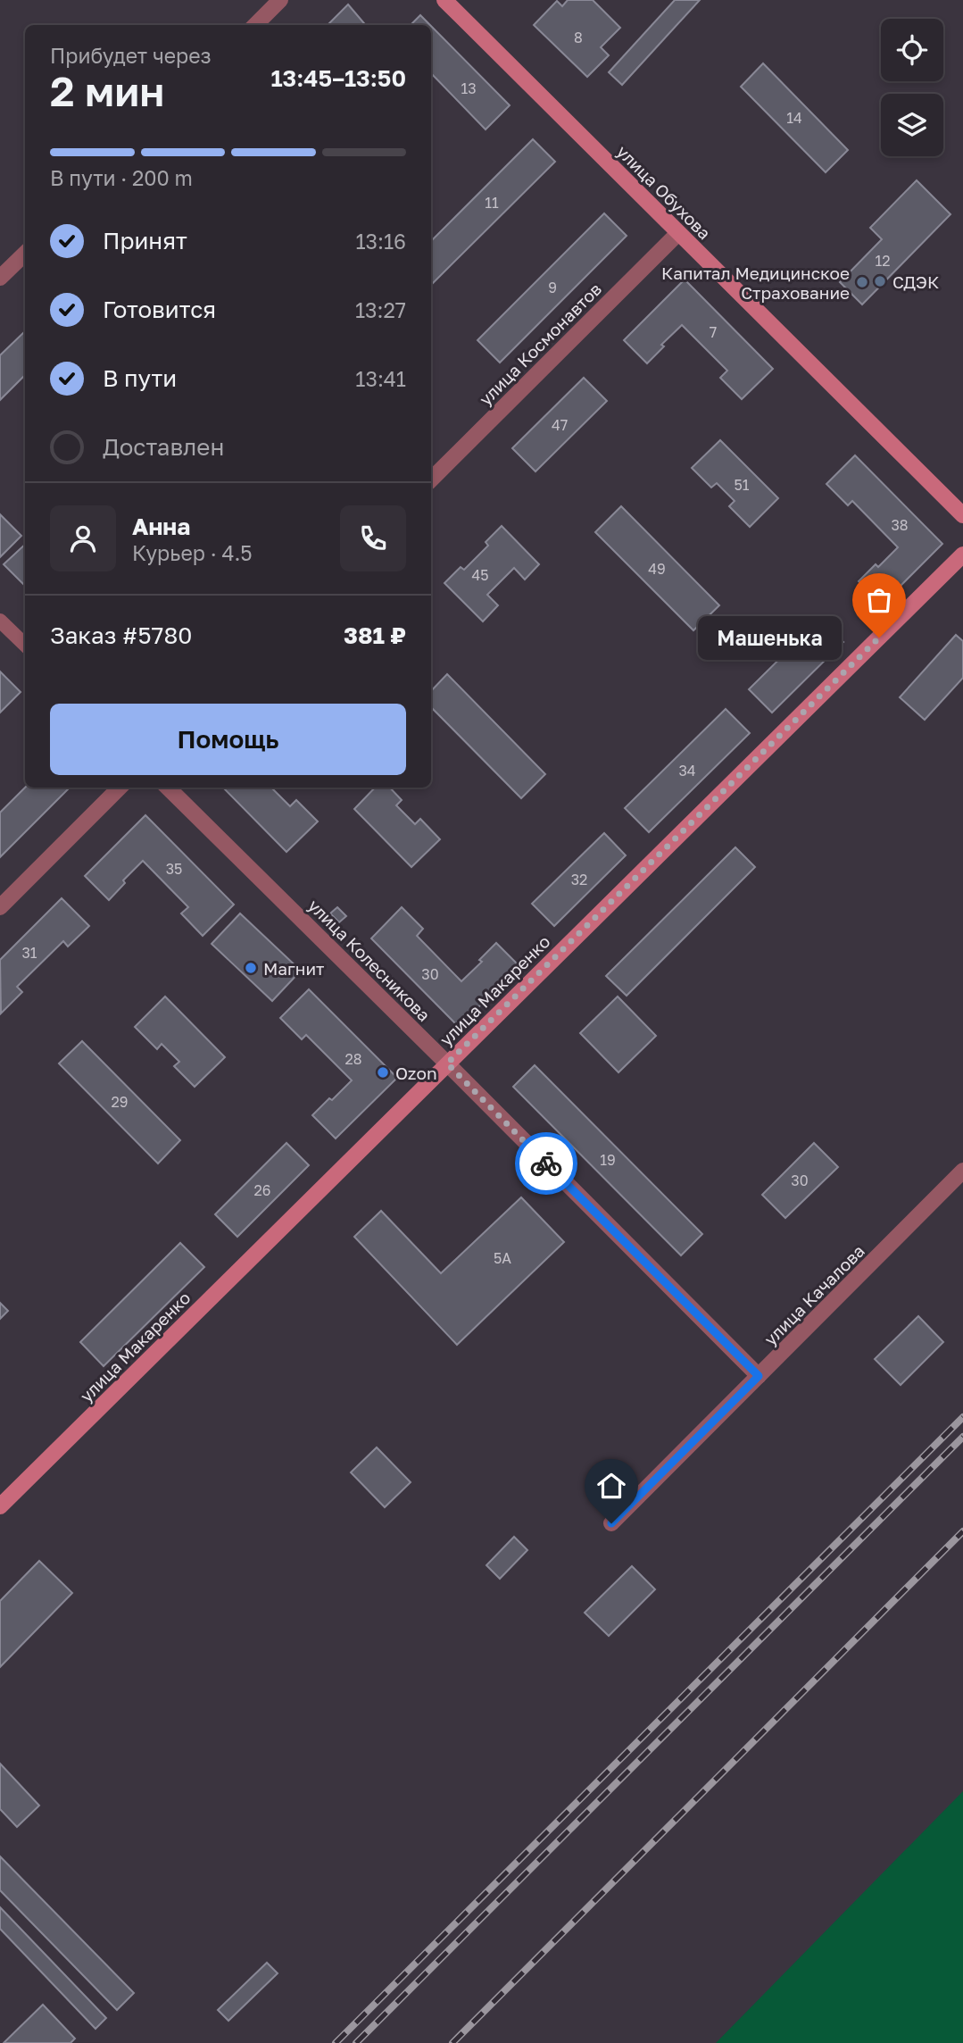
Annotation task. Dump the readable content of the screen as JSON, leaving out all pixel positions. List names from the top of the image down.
{
  "streets": {
    "main road": ["улица Обухова", "улица Макаренко"],
    "street": ["улица Космонавтов", "улица Колесникова", "улица Качалова"]
  },
  "crossings": [
    ["улица Обухова", "улица Космонавтов"],
    ["улица Колесникова", "улица Макаренко"],
    ["улица Колесникова", "улица Качалова"]
  ],
  "places": [
    "СДЭК",
    "Капитал Медицинское Страхование",
    "Машенька",
    "Магнит",
    "Ozon"
  ],
  "house_numbers": [
    "8",
    "13",
    "14",
    "11",
    "12",
    "9",
    "7",
    "47",
    "51",
    "38",
    "49",
    "45",
    "34",
    "35",
    "32",
    "31",
    "30",
    "28",
    "29",
    "19",
    "30",
    "26",
    "5А"
  ],
  "page": {
    "heading": ["2 мин", "Прибудет через", "13:45–13:50"],
    "panel": [
      "Анна",
      "Курьер · 4.5",
      "Заказ #5780",
      "381 ₽"
    ],
    "bar": "В пути · 200 m",
    "list": [
      ["Принят", "13:16"],
      ["Готовится", "13:27"],
      ["В пути", "13:41"],
      "Доставлен"
    ],
    "bubble": "Машенька",
    "buttons": "Помощь"
  }
}
